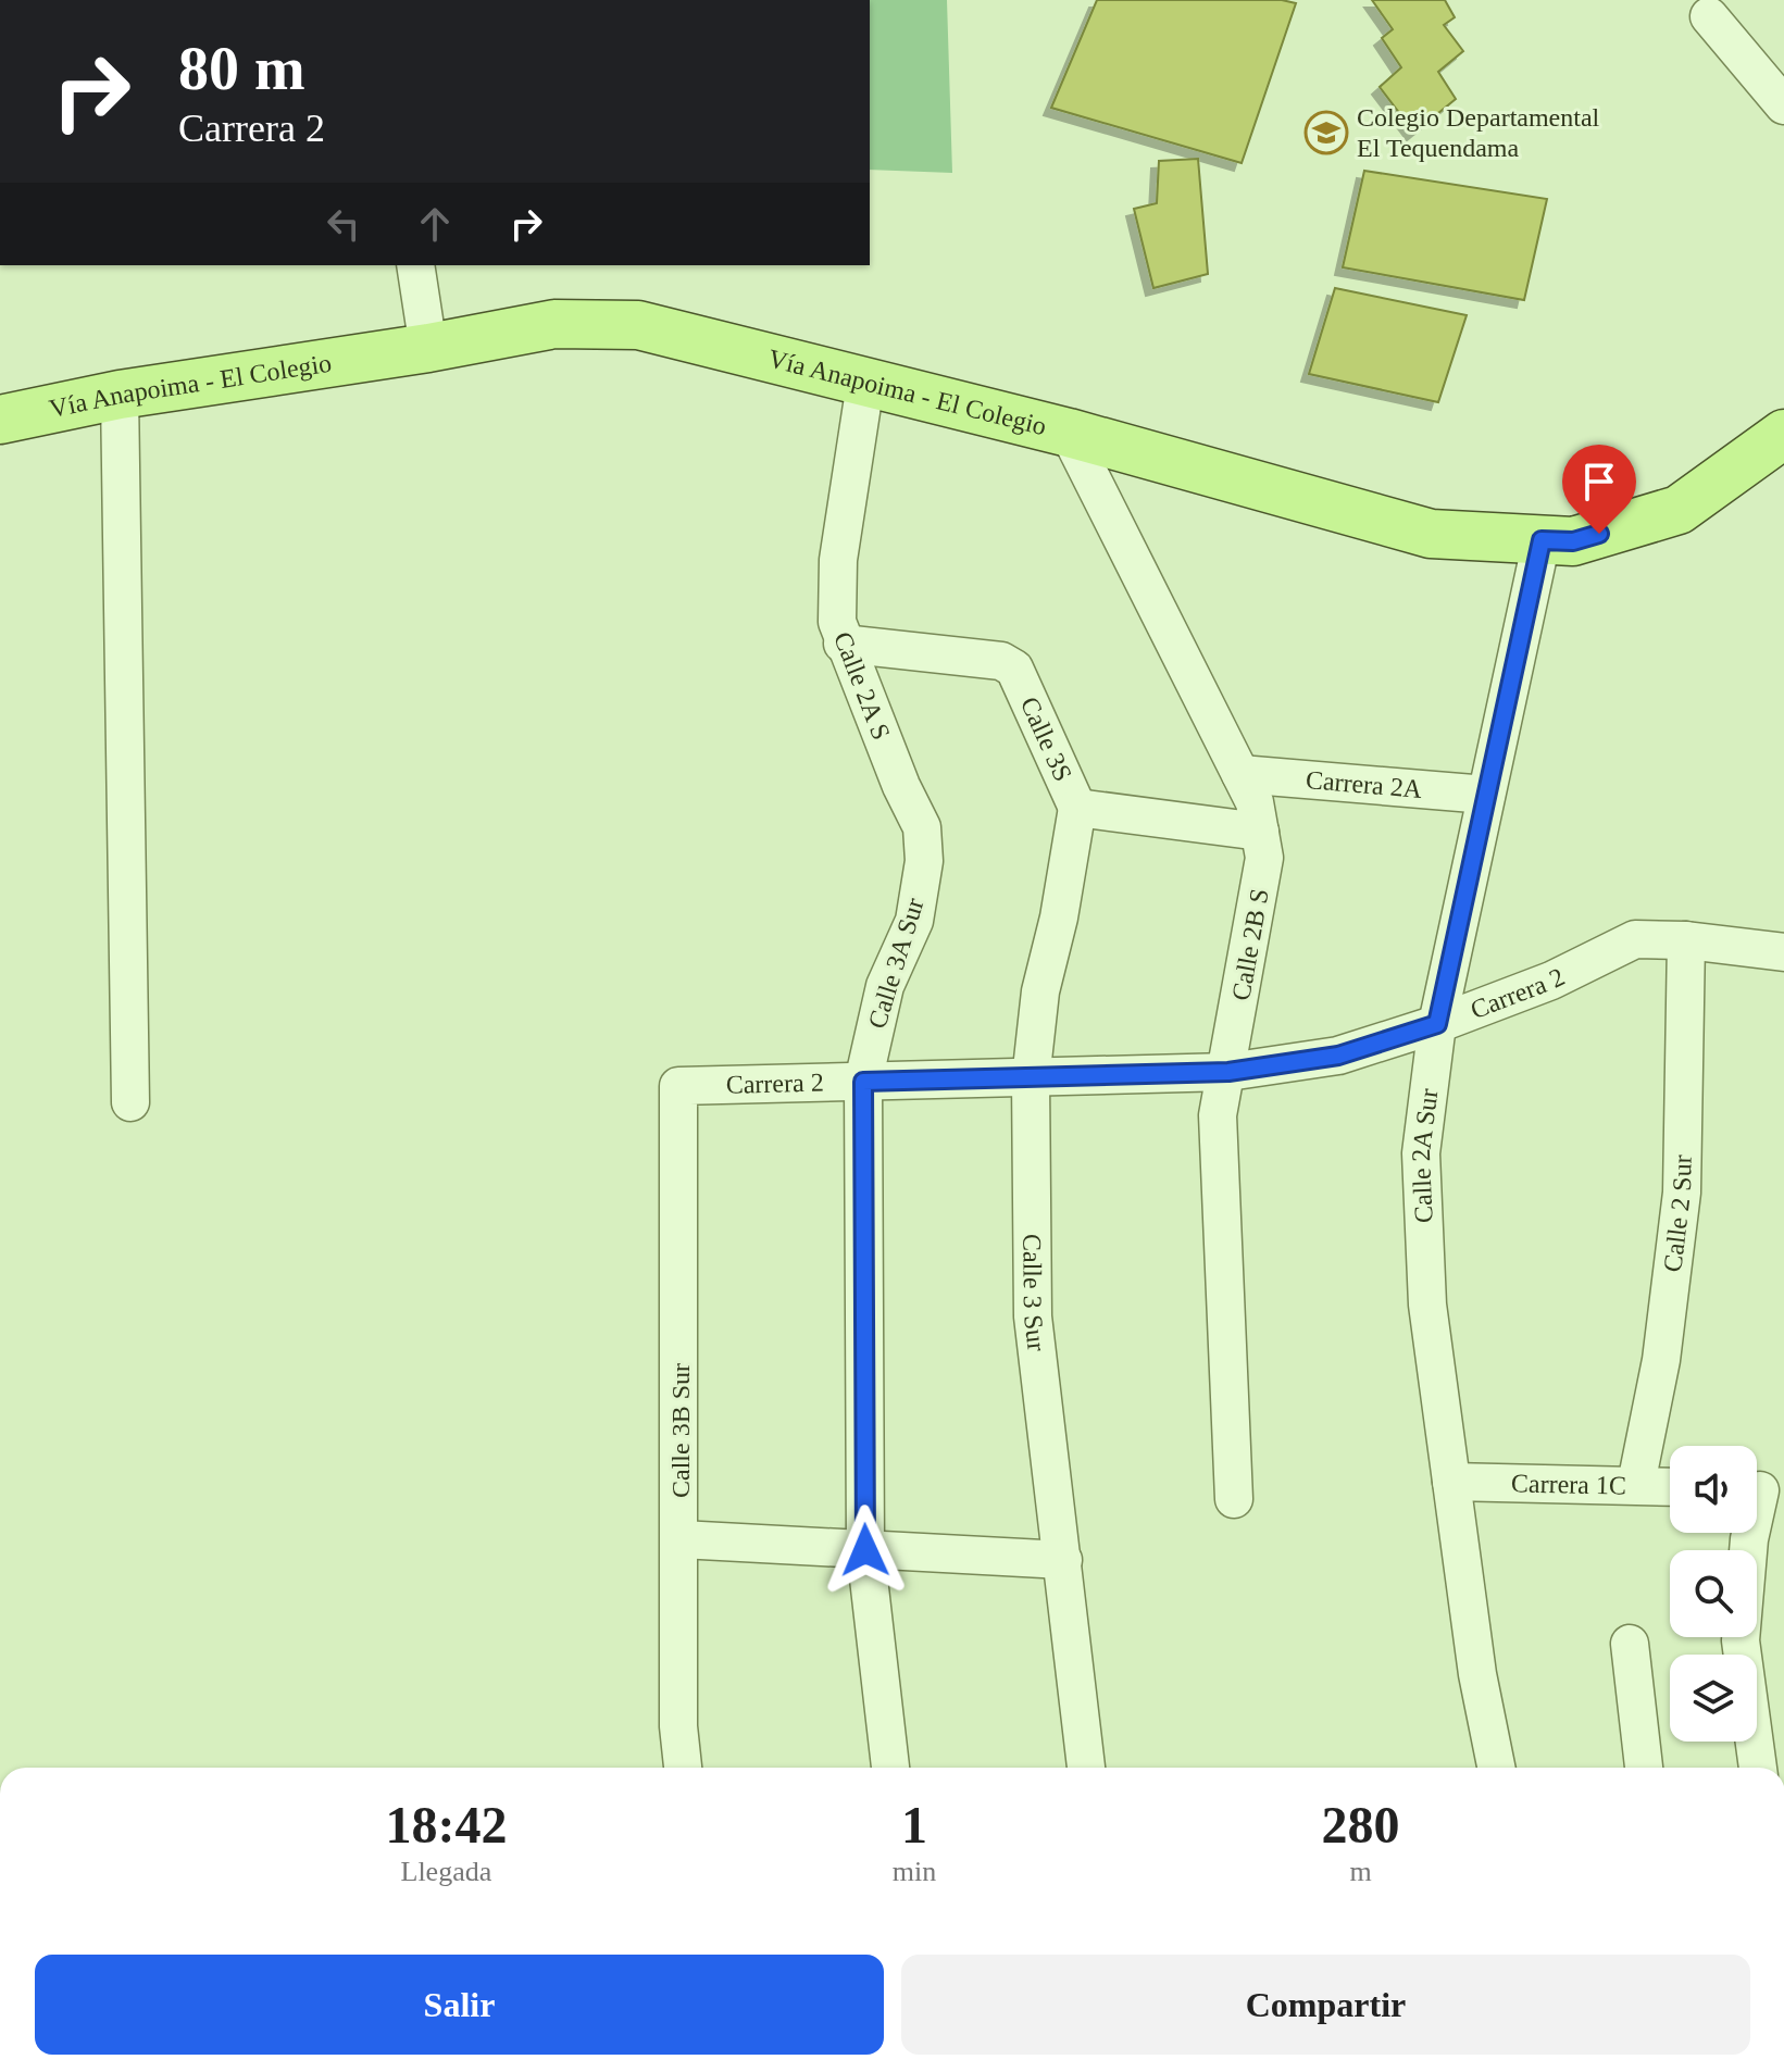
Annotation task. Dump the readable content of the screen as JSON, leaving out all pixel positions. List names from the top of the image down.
{
  "streets": {
    "main road": ["Vía Anapoima - El Colegio"],
    "street": [
      "Calle 2A S",
      "Calle 3S",
      "Carrera 2A",
      "Calle 2B S",
      "Calle 3A Sur",
      "Carrera 2",
      "Calle 2A Sur",
      "Calle 2 Sur",
      "Calle 3 Sur",
      "Calle 3B Sur",
      "Carrera 1C"
    ]
  },
  "crossings": [
    ["Vía Anapoima - El Colegio", "Calle 2A S"],
    ["Vía Anapoima - El Colegio", "Calle 2B S"],
    ["Vía Anapoima - El Colegio", "Calle 2A Sur"],
    ["Calle 2A S", "Calle 3S"],
    ["Calle 2A S", "Calle 3A Sur"],
    ["Calle 3S", "Calle 3 Sur"],
    ["Carrera 2A", "Calle 2B S"],
    ["Carrera 2A", "Calle 2A Sur"],
    ["Calle 2B S", "Carrera 2"],
    ["Calle 3A Sur", "Carrera 2"],
    ["Carrera 2", "Calle 2A Sur"],
    ["Carrera 2", "Calle 2 Sur"],
    ["Carrera 2", "Calle 3 Sur"],
    ["Carrera 2", "Calle 3B Sur"],
    ["Calle 2A Sur", "Carrera 1C"],
    ["Calle 2 Sur", "Carrera 1C"]
  ],
  "places": {
    "school or university": ["Colegio Departamental El Tequendama"]
  },
  "page": {
    "turn": ["80 m", "Carrera 2"],
    "eta": [
      "18:42",
      "Llegada",
      "1",
      "min",
      "280",
      "m"
    ],
    "buttons": ["Salir", "Compartir"]
  }
}
